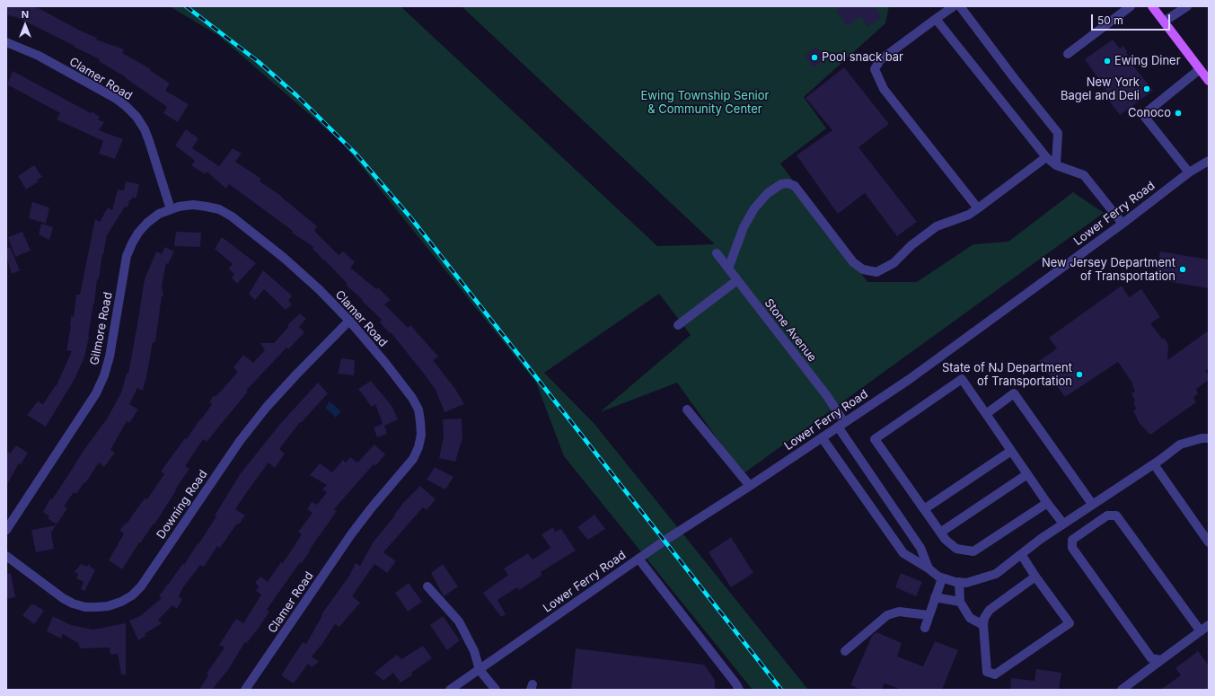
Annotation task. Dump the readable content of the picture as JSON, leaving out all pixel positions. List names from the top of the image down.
{
  "streets": {
    "street": [
      "Clamer Road",
      "Lower Ferry Road",
      "Gilmore Road",
      "Stone Avenue",
      "Downing Road"
    ]
  },
  "crossings": [
    ["Clamer Road", "Gilmore Road"],
    ["Clamer Road", "Downing Road"],
    ["Lower Ferry Road", "Stone Avenue"]
  ],
  "parks": ["Ewing Township Senior & Community Center"],
  "places": [
    "Pool snack bar",
    "Ewing Diner",
    "New York Bagel and Deli",
    "Conoco",
    "New Jersey Department of Transportation",
    "State of NJ Department of Transportation"
  ],
  "scale_bar": "50 m",
  "north": "top"
}
